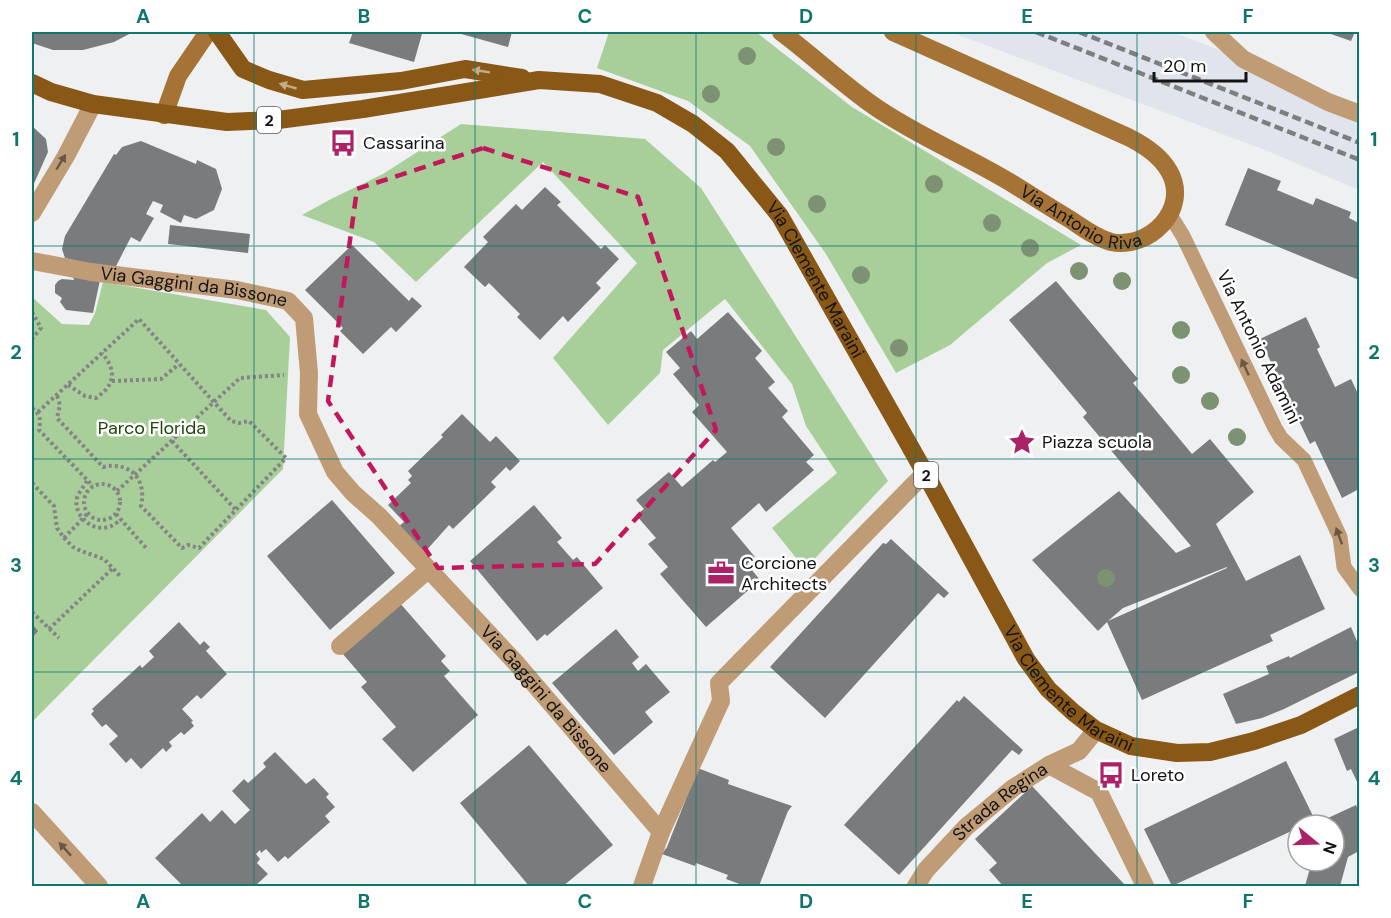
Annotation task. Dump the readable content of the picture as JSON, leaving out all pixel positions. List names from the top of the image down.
{
  "streets": {
    "main road": ["2", "Via Antonio Riva", "Via Clemente Maraini"],
    "street": ["Via Gaggini da Bissone", "Strada Regina"],
    "lane": ["Via Antonio Adamini"]
  },
  "crossings": [
    ["2", "Via Clemente Maraini"],
    ["Via Antonio Riva", "Via Antonio Adamini"],
    ["Via Clemente Maraini", "Strada Regina"]
  ],
  "one_way": ["Via Antonio Adamini"],
  "parks": ["Parco Florida"],
  "places": {
    "bus stop": ["Cassarina", "Loreto"],
    "place": ["Piazza scuola"],
    "office": ["Corcione Architects"]
  },
  "scale_bar": "20 m",
  "north": "right",
  "grid": {
    "columns": [
      "A",
      "B",
      "C",
      "D",
      "E",
      "F"
    ],
    "rows": [
      "1",
      "2",
      "3",
      "4"
    ]
  }
}
